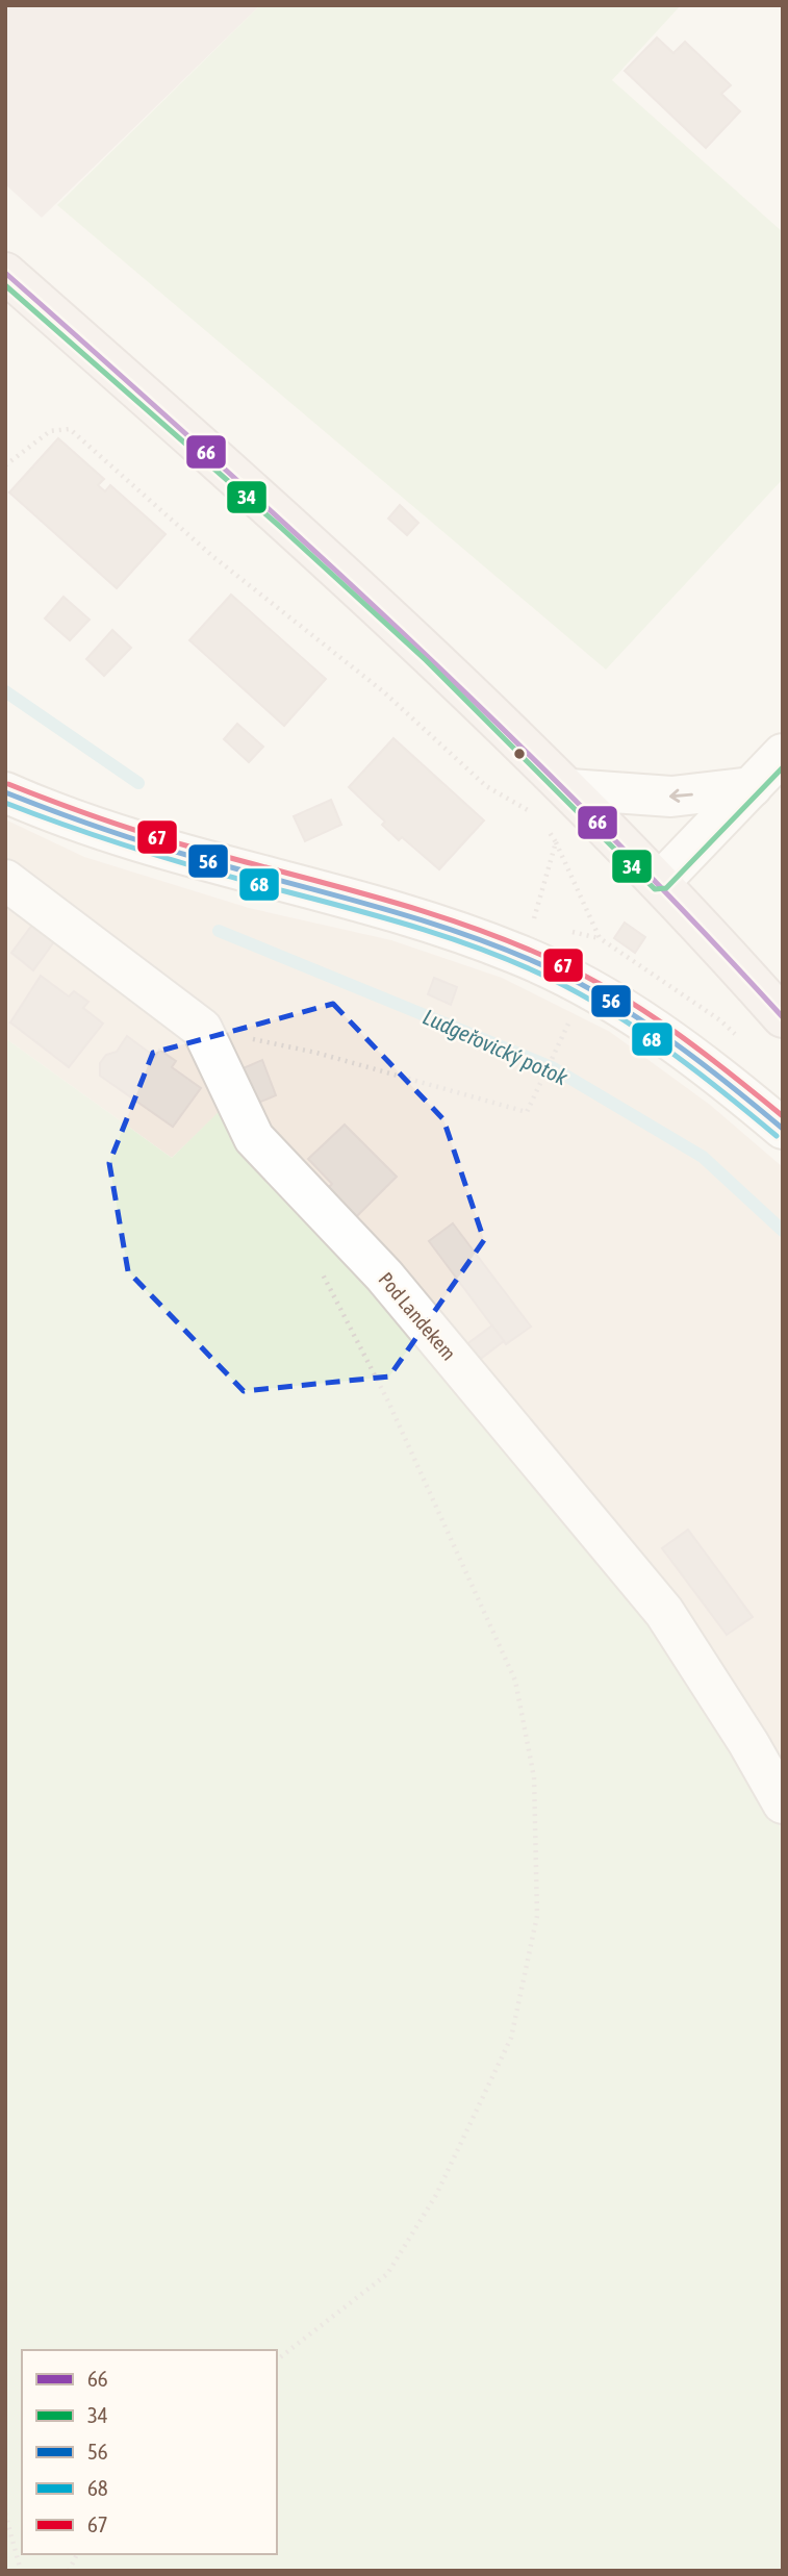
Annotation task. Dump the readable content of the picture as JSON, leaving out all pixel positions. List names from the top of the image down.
{
  "streets": {
    "street": ["Pod Landekem"]
  },
  "water": ["Ludgeřovický potok"],
  "lines": [
    "transit line 66",
    "transit line 34",
    "transit line 67",
    "transit line 56",
    "transit line 68"
  ],
  "legend": [
    "66",
    "34",
    "56",
    "68",
    "67"
  ]
}
